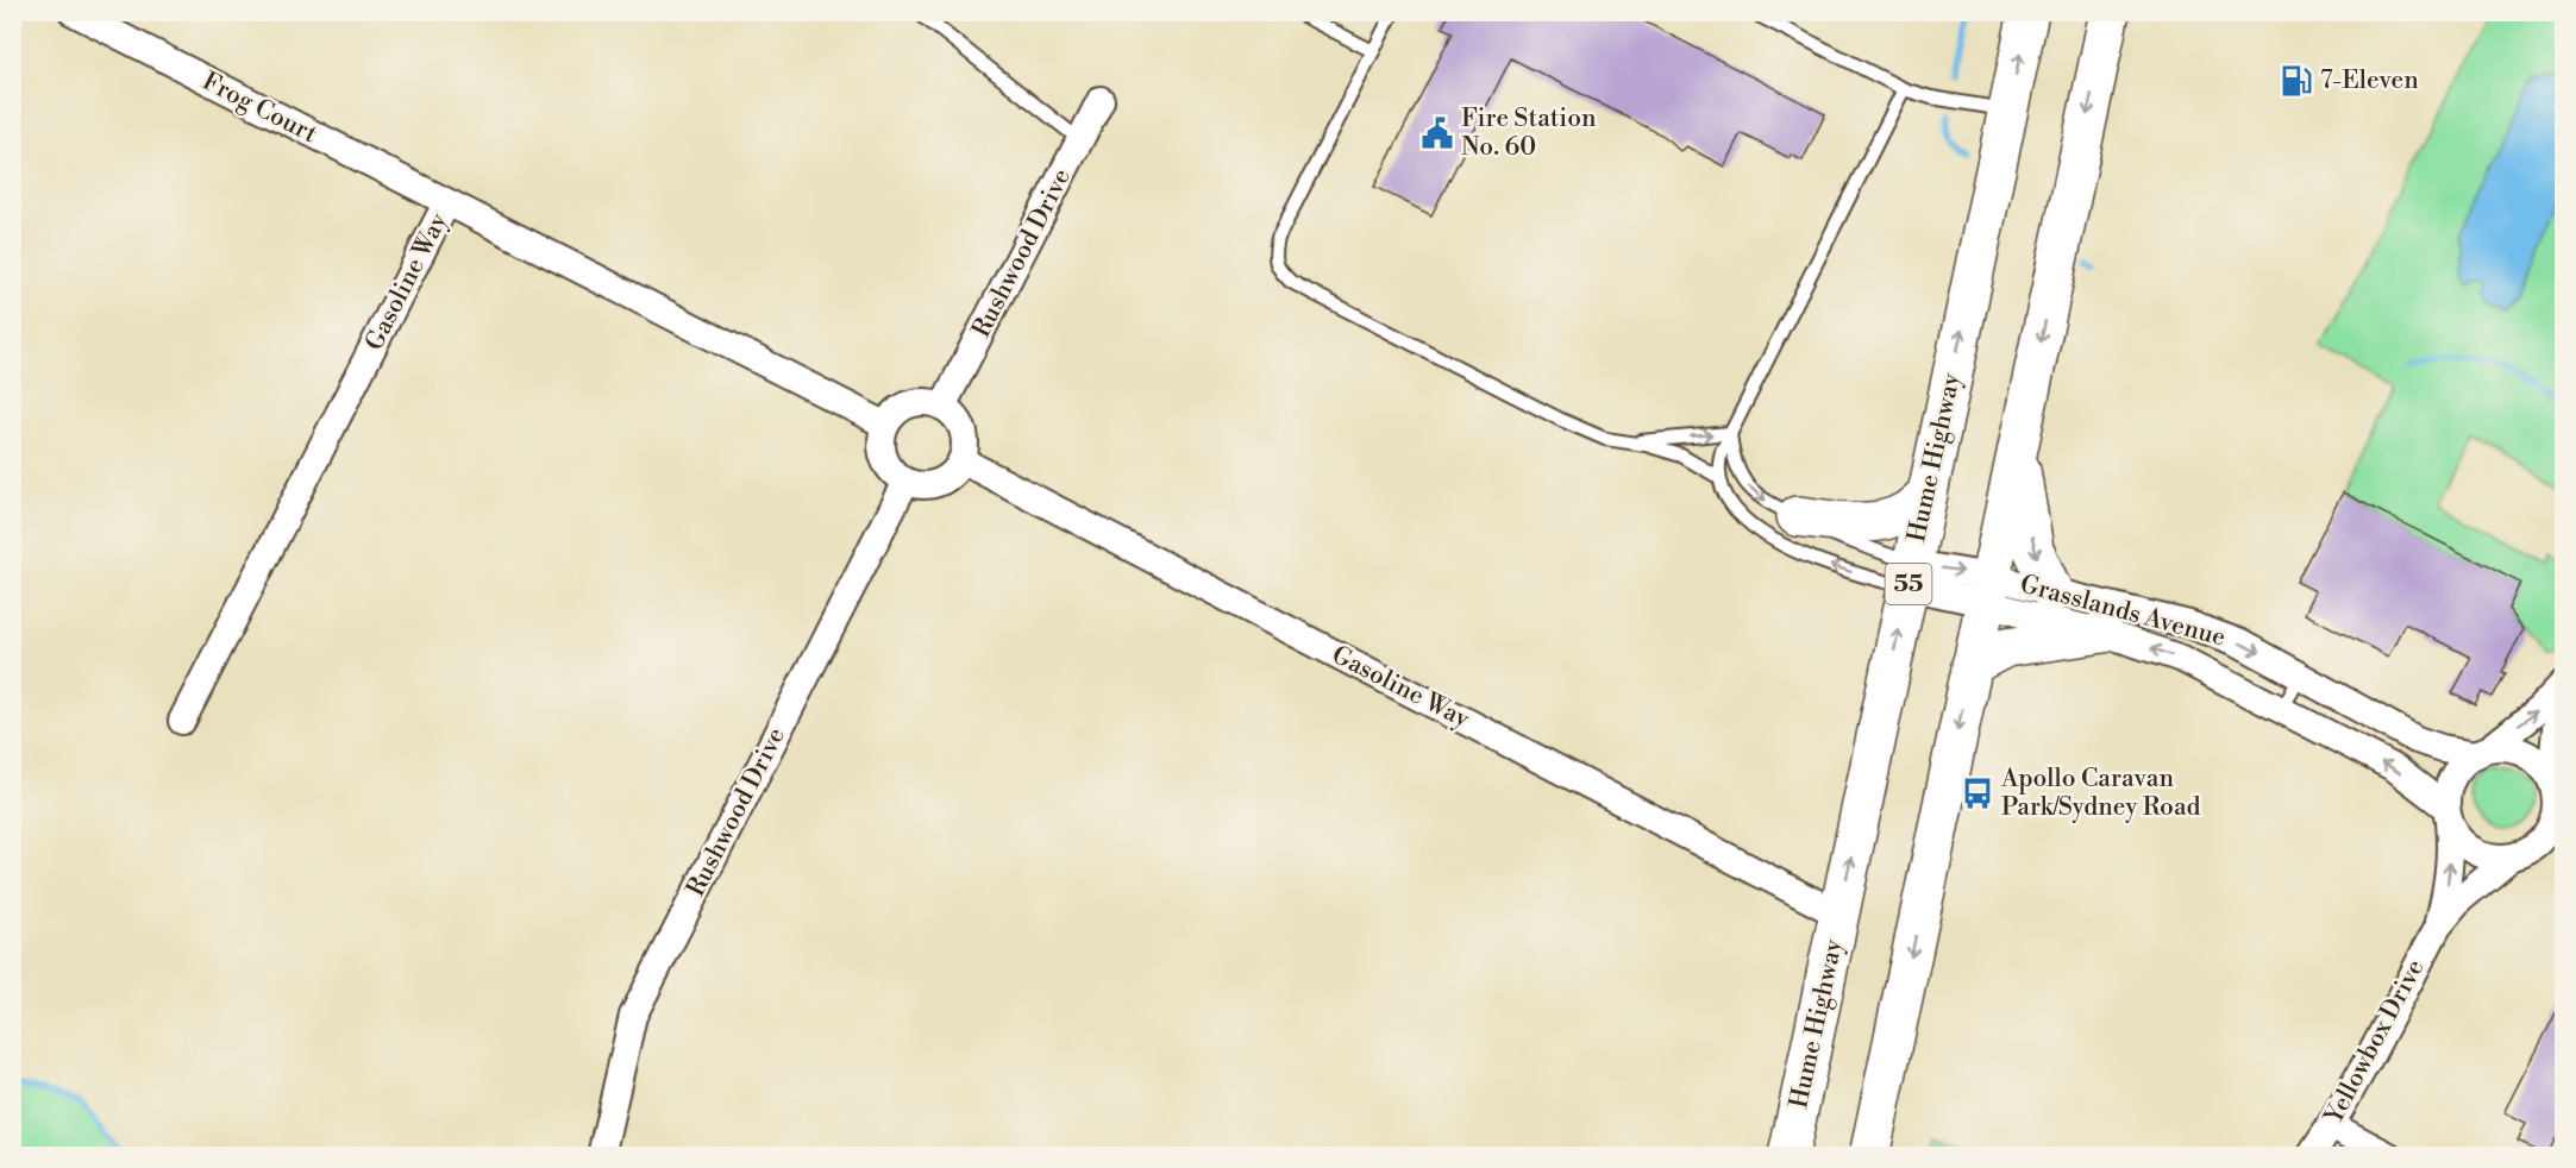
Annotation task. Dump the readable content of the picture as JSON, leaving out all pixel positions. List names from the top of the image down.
{
  "streets": {
    "highway": ["Hume Highway", "55"],
    "street": [
      "Frog Court",
      "Rushwood Drive",
      "Gasoline Way",
      "Grasslands Avenue",
      "Yellowbox Drive"
    ]
  },
  "crossings": [
    ["Frog Court", "Gasoline Way"],
    ["Rushwood Drive", "Gasoline Way"],
    ["Gasoline Way", "Hume Highway"],
    ["Hume Highway", "Grasslands Avenue"]
  ],
  "places": {
    "fuel station": ["7-Eleven"],
    "public building": ["Fire Station No. 60"],
    "bus stop": ["Apollo Caravan Park/Sydney Road"]
  }
}
